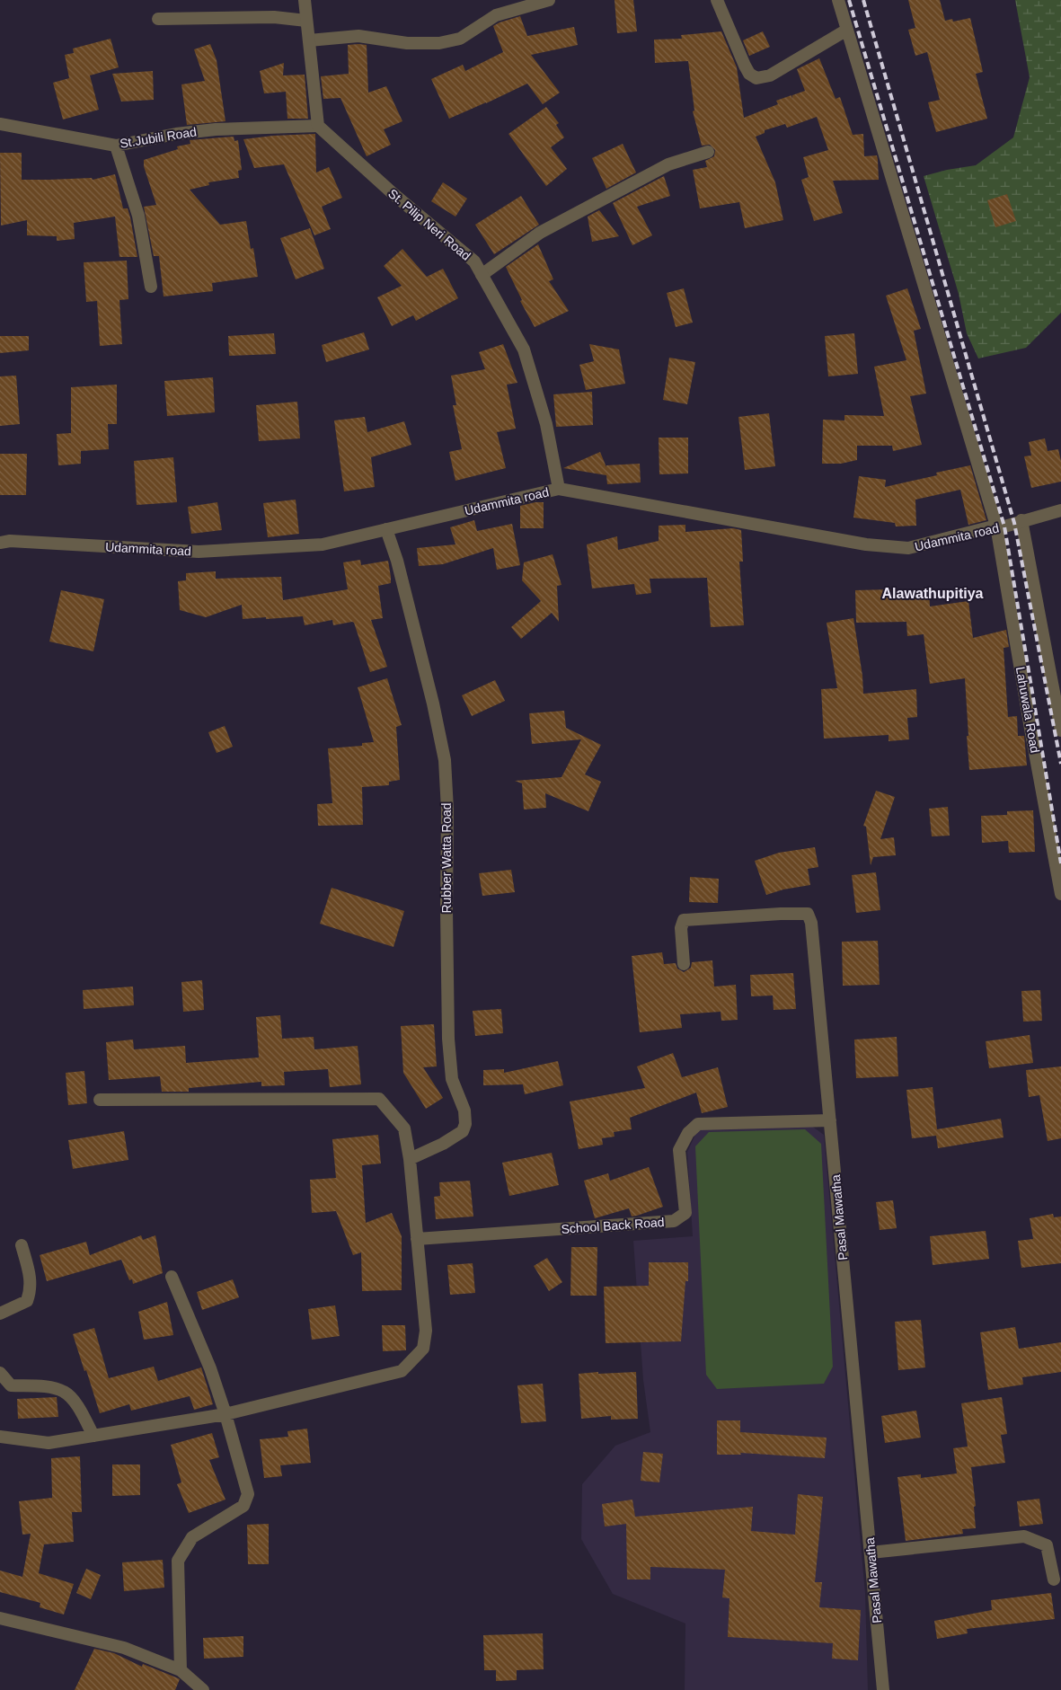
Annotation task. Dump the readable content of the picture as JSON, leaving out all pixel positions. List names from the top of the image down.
{
  "streets": {
    "street": [
      "St.Jubili Road",
      "St. Pilip Neri Road",
      "Udammita road",
      "Lahuwala Road",
      "Rubber Watta Road",
      "Pasal Mawatha",
      "School Back Road"
    ]
  },
  "crossings": [
    ["St.Jubili Road", "St. Pilip Neri Road"],
    ["St. Pilip Neri Road", "Udammita road"],
    ["Udammita road", "Lahuwala Road"],
    ["Udammita road", "Rubber Watta Road"],
    ["Pasal Mawatha", "School Back Road"]
  ],
  "districts": ["Alawathupitiya"]
}
